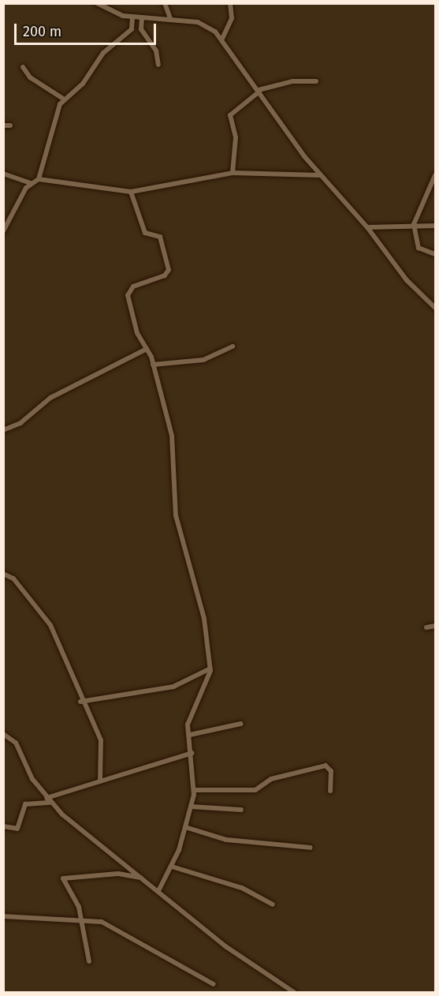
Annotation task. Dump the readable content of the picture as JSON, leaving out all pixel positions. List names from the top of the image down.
{
  "scale_bar": "200 m"
}
